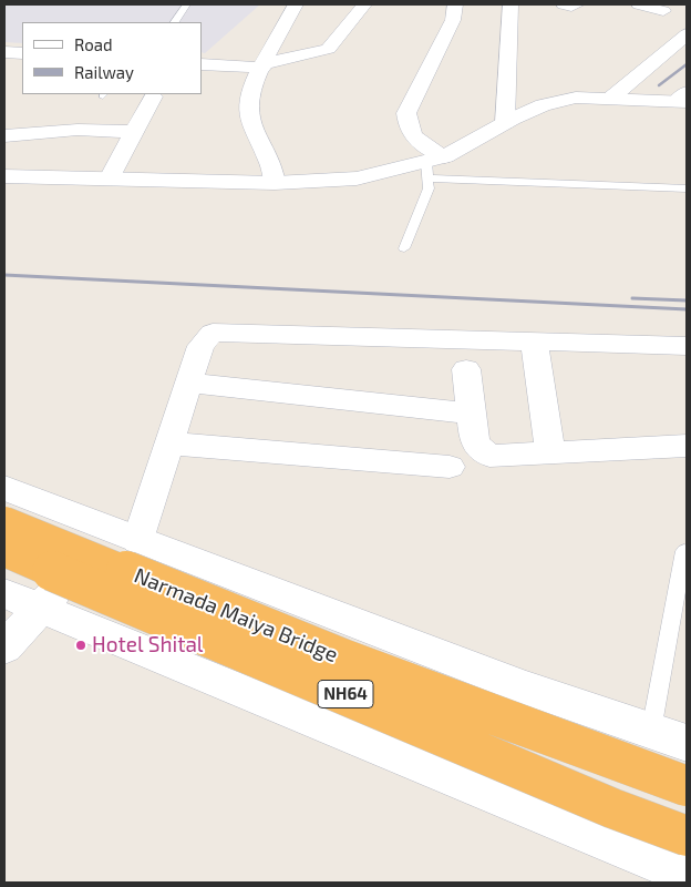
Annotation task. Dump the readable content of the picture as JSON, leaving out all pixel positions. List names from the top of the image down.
{
  "streets": {
    "highway": ["Narmada Maiya Bridge", "NH64"]
  },
  "places": ["Hotel Shital"],
  "legend": ["Road", "Railway"]
}
